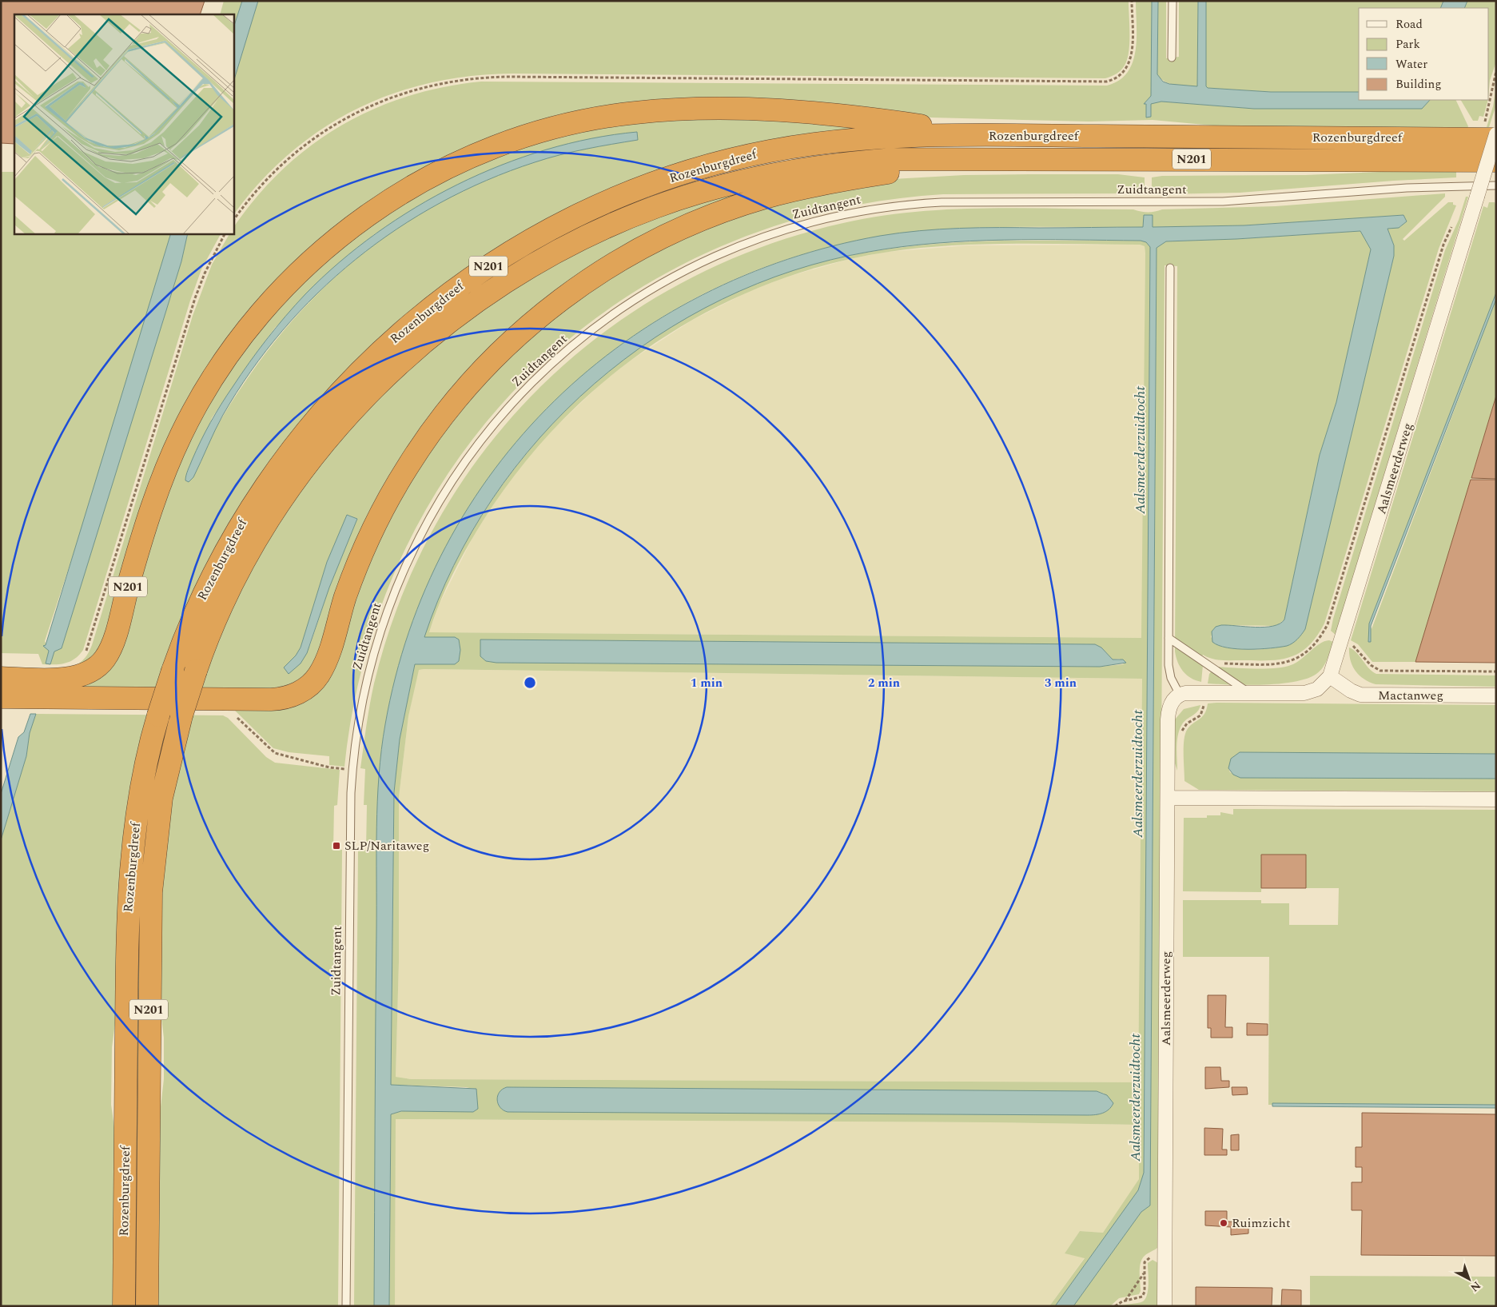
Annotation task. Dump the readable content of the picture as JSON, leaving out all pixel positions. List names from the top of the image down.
{
  "streets": {
    "highway": ["Rozenburgdreef", "N201"],
    "street": ["Aalsmeerderweg", "Mactanweg"],
    "lane": ["Zuidtangent"]
  },
  "crossings": [
    ["Rozenburgdreef", "N201"],
    ["Aalsmeerderweg", "Mactanweg"]
  ],
  "water": ["Aalsmeerderzuidtocht"],
  "places": {
    "transit": ["SLP/Naritaweg"],
    "other": ["Ruimzicht"]
  },
  "legend": [
    "Road",
    "Park",
    "Water",
    "Building"
  ],
  "north": "bottom right",
  "rings": ["1 min", "2 min", "3 min"]
}
